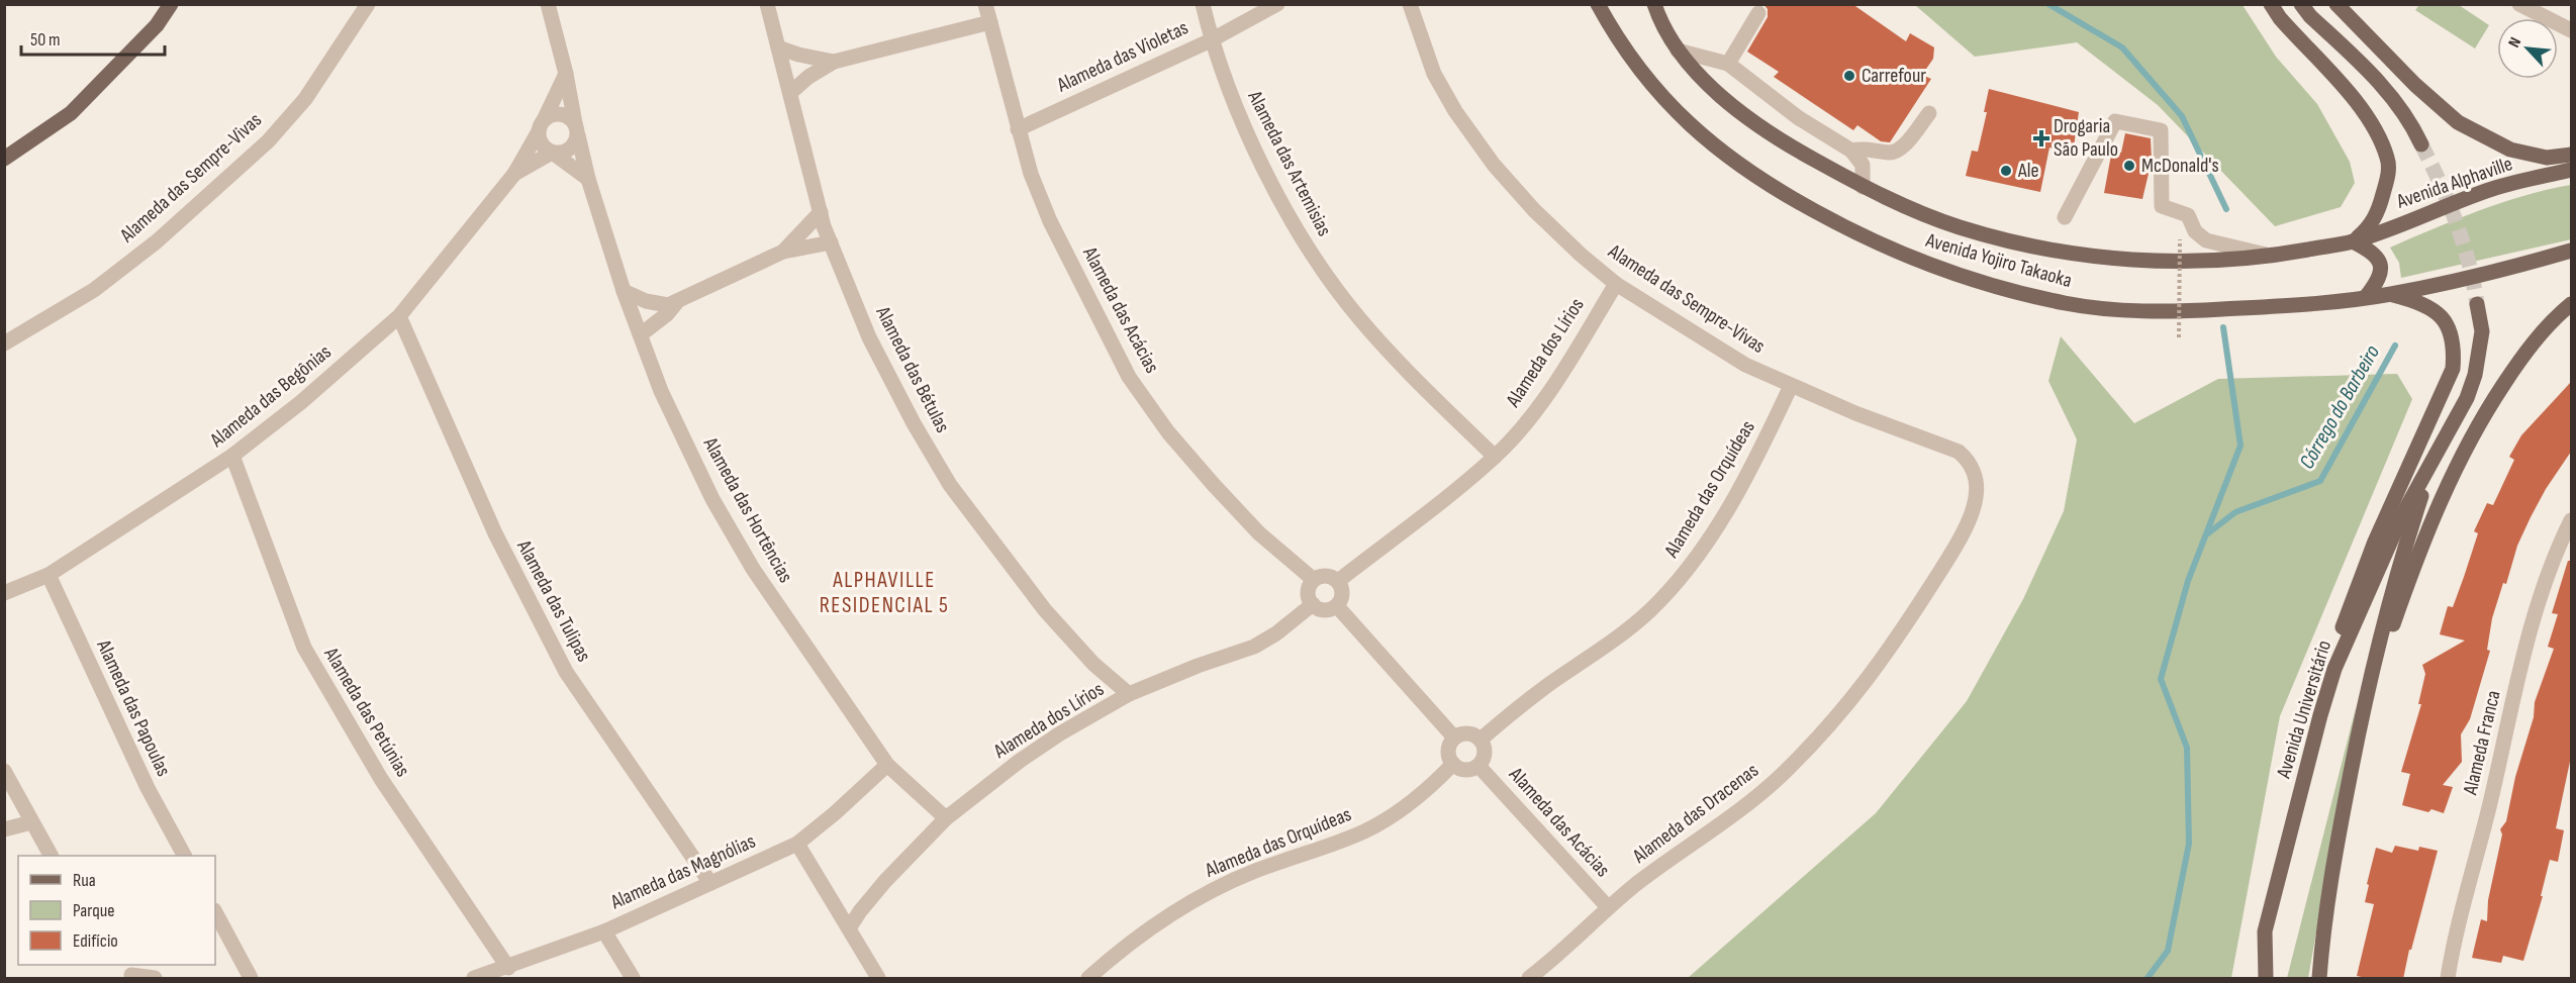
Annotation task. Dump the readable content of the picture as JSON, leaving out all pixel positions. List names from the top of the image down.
{
  "streets": {
    "main road": ["Avenida Alphaville", "Avenida Yojiro Takaoka", "Avenida Universitário"],
    "street": [
      "Alameda das Violetas",
      "Alameda das Artemisias",
      "Alameda das Sempre-Vivas",
      "Alameda das Acácias",
      "Alameda dos Lírios",
      "Alameda das Bétulas",
      "Alameda das Begônias",
      "Alameda das Orquídeas",
      "Alameda das Hortências",
      "Alameda das Tulipas",
      "Alameda das Papoulas",
      "Alameda das Petúnias",
      "Alameda Franca",
      "Alameda das Dracenas",
      "Alameda das Magnólias"
    ]
  },
  "crossings": [
    ["Alameda das Violetas", "Alameda das Artemisias"],
    ["Alameda das Violetas", "Alameda das Acácias"],
    ["Alameda das Artemisias", "Alameda dos Lírios"],
    ["Alameda das Sempre-Vivas", "Alameda dos Lírios"],
    ["Alameda das Sempre-Vivas", "Alameda das Orquídeas"],
    ["Alameda das Sempre-Vivas", "Alameda das Dracenas"],
    ["Avenida Alphaville", "Avenida Yojiro Takaoka"],
    ["Alameda das Acácias", "Alameda dos Lírios"],
    ["Alameda das Acácias", "Alameda das Orquídeas"],
    ["Alameda das Acácias", "Alameda das Dracenas"],
    ["Alameda dos Lírios", "Alameda das Bétulas"],
    ["Alameda dos Lírios", "Alameda das Hortências"],
    ["Alameda das Begônias", "Alameda das Hortências"],
    ["Alameda das Begônias", "Alameda das Tulipas"],
    ["Alameda das Begônias", "Alameda das Papoulas"],
    ["Alameda das Begônias", "Alameda das Petúnias"],
    ["Alameda das Hortências", "Alameda das Magnólias"],
    ["Alameda das Tulipas", "Alameda das Magnólias"],
    ["Alameda das Petúnias", "Alameda das Magnólias"]
  ],
  "districts": ["ALPHAVILLE RESIDENCIAL 5"],
  "water": ["Córrego do Barbeiro"],
  "places": {
    "other": ["Carrefour", "McDonald's", "Ale"],
    "health": ["Drogaria São Paulo"]
  },
  "legend": ["Rua", "Parque", "Edifício"],
  "scale_bar": "50 m",
  "north": "top left"
}
